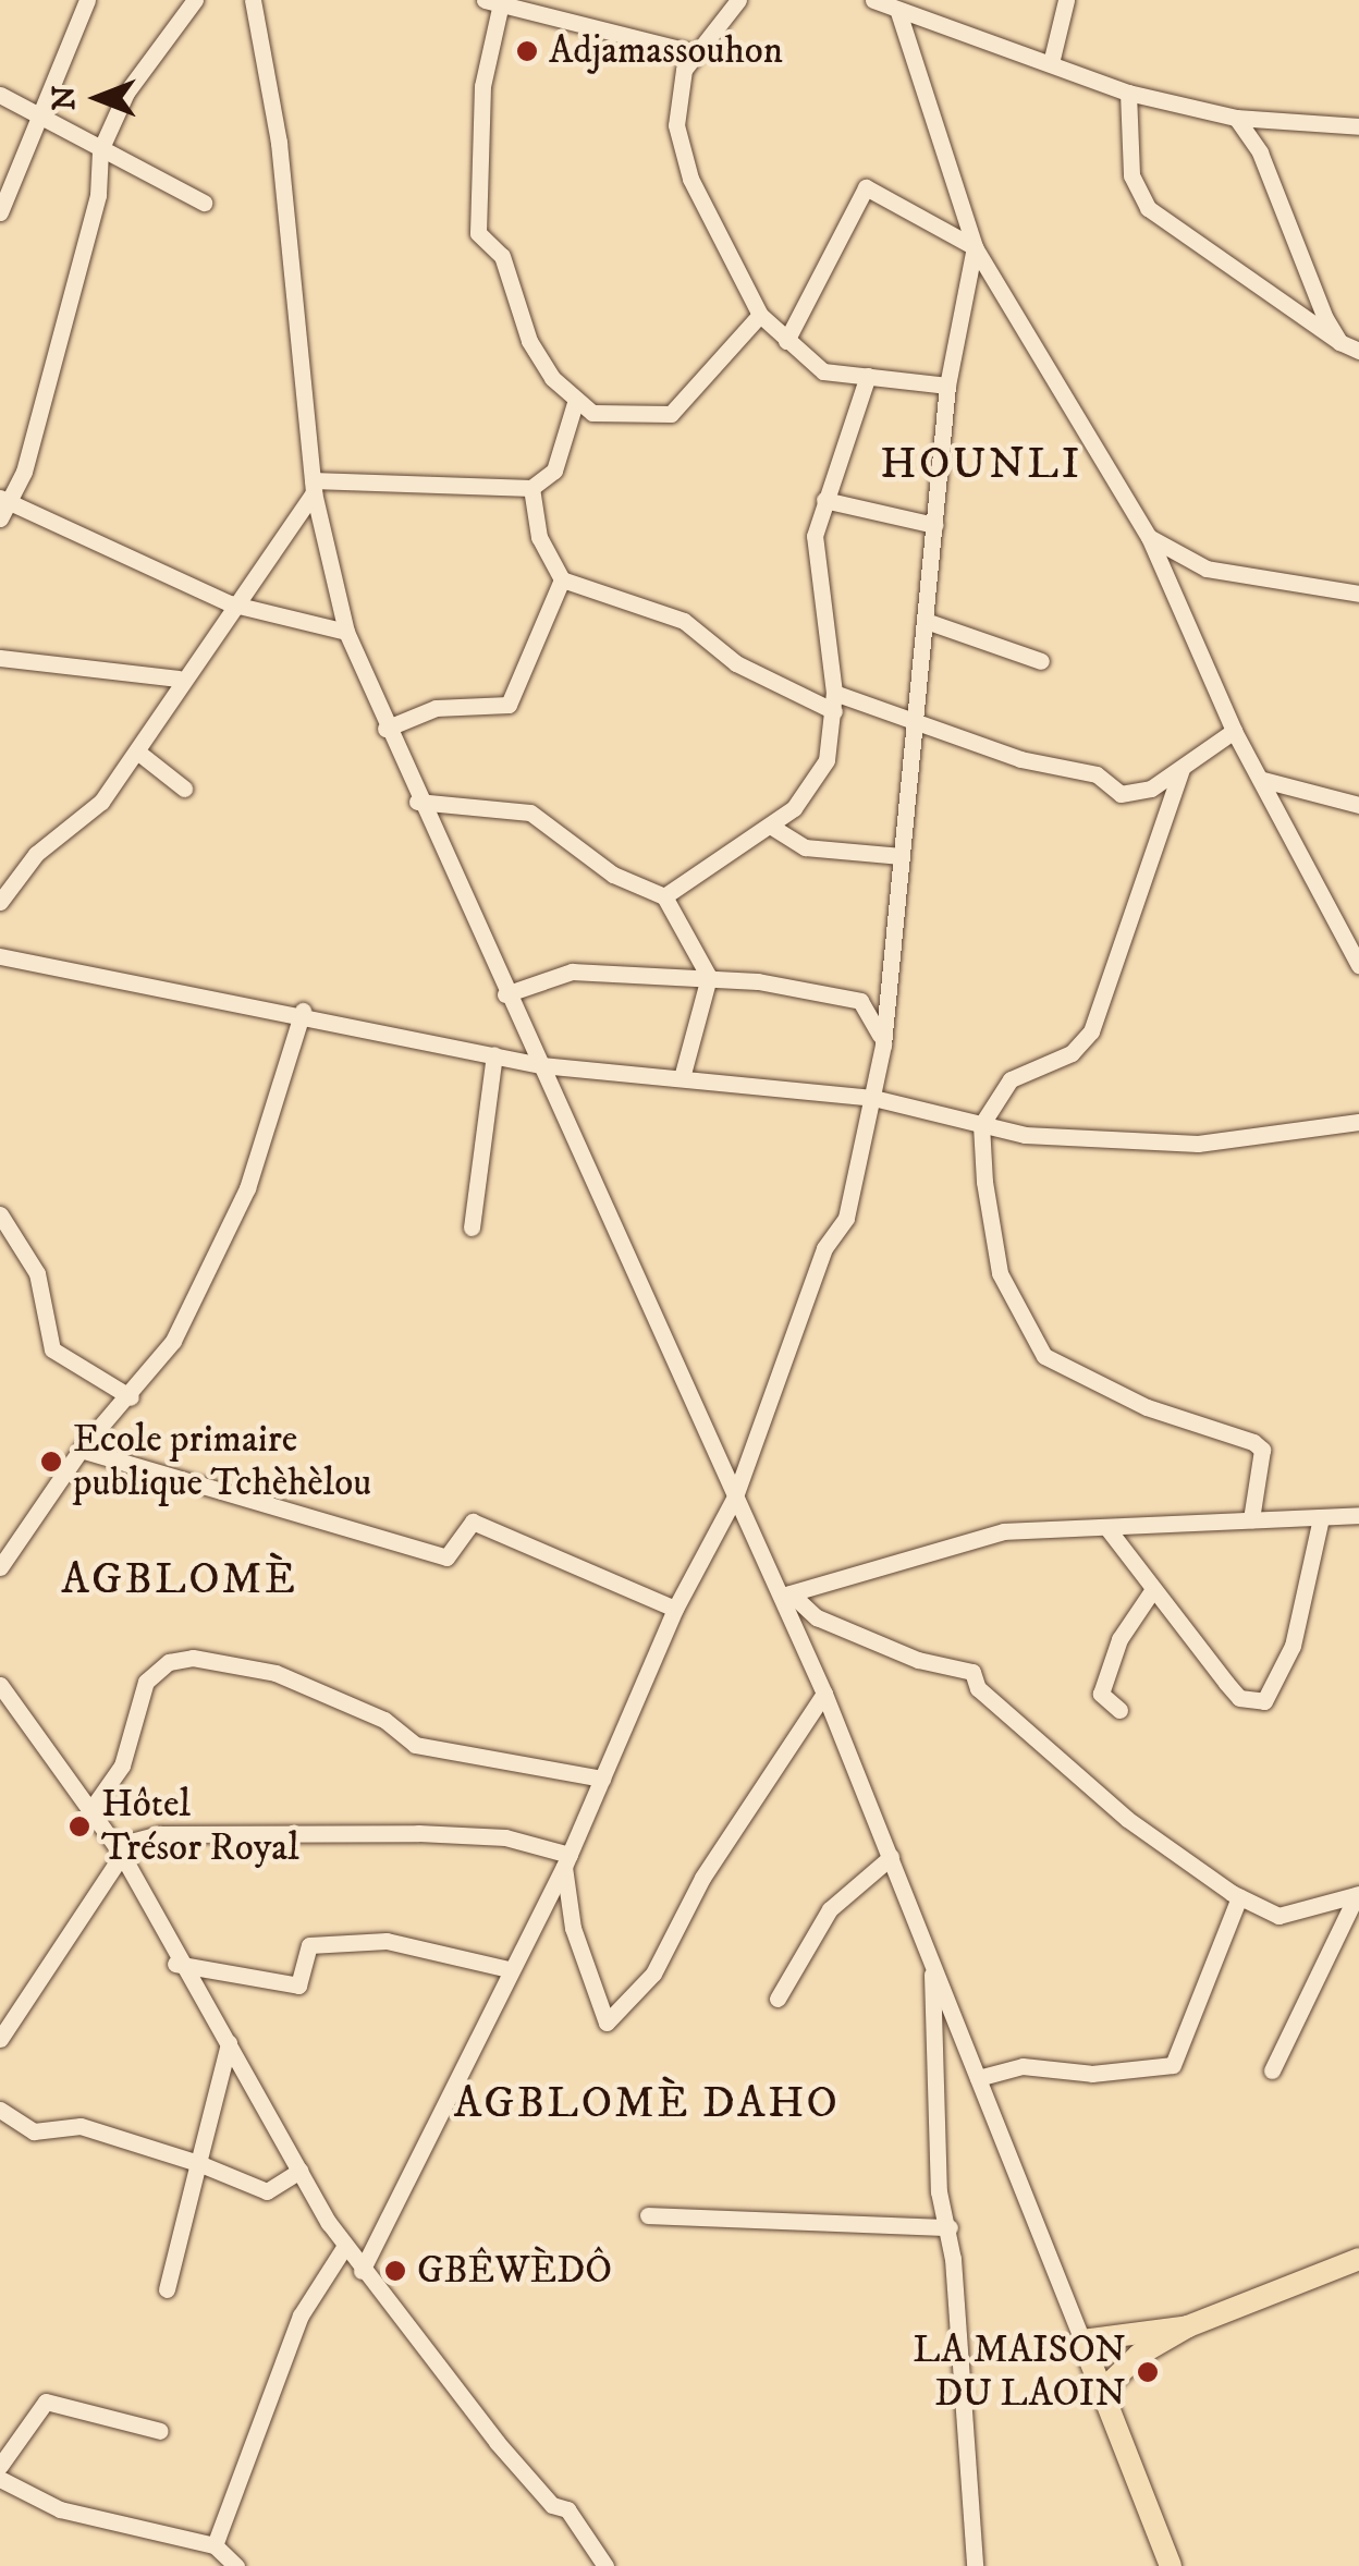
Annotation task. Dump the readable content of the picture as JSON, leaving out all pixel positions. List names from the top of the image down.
{
  "districts": ["HOUNLI", "AGBLOMÈ", "AGBLOMÈ DAHO"],
  "places": [
    "Adjamassouhon",
    "Ecole primaire publique Tchèhèlou",
    "Hôtel Trésor Royal",
    "GBÊWÈDÔ",
    "LA MAISON DU LAOIN"
  ],
  "north": "left"
}
